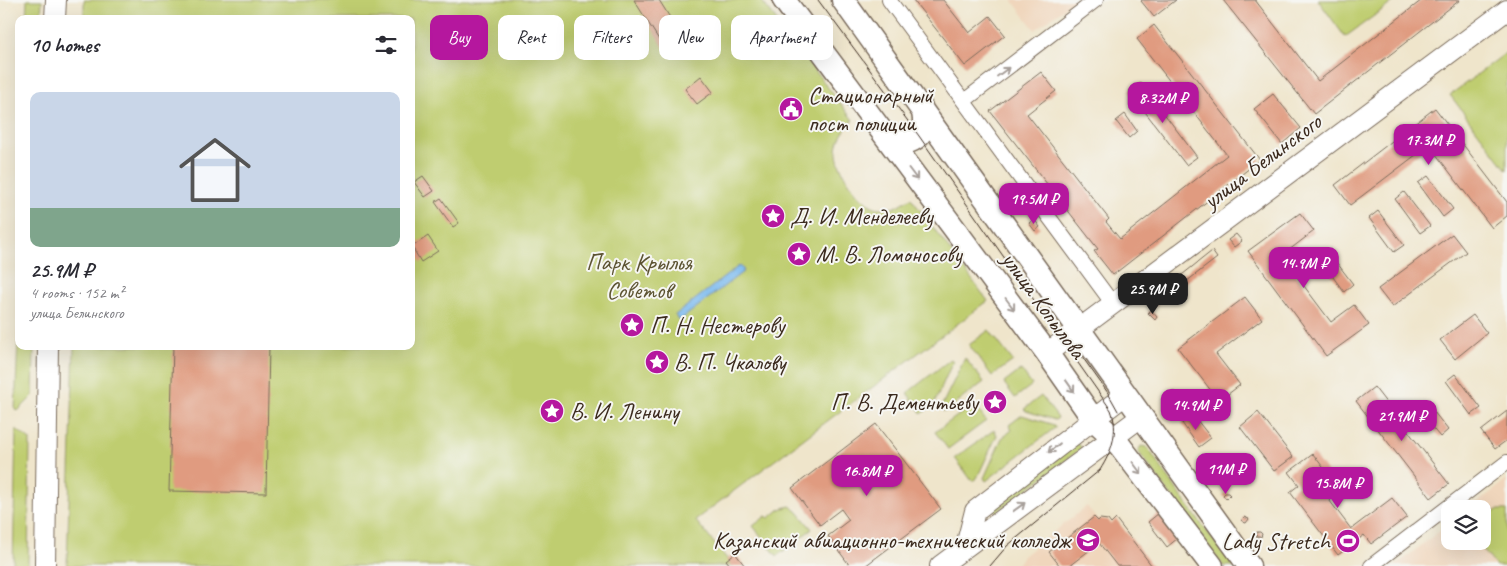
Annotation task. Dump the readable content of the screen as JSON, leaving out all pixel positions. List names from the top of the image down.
{
  "streets": {
    "main road": ["улица Копылова"],
    "street": ["улица Белинского"]
  },
  "crossings": [
    ["улица Белинского", "улица Копылова"]
  ],
  "parks": ["Парк Крылья Советов"],
  "places": {
    "public building": ["Стационарный пост полиции"],
    "place": [
      "Д. И. Менделееву",
      "М. В. Ломоносову",
      "П. Н. Нестерову",
      "В. П. Чкалову",
      "П. В. Дементьеву",
      "В. И. Ленину"
    ],
    "school or university": ["Казанский авиационно-технический колледж"],
    "sports": ["Lady Stretch"]
  },
  "page": {
    "chip": [
      "Buy",
      "Rent",
      "Filters",
      "New",
      "Apartment"
    ],
    "heading": "10 homes",
    "list": [
      {
        "name": "25.9M ₽",
        "note": "4 rooms · 152 m² · улица Белинского"
      }
    ],
    "price": [
      "8.32M ₽",
      "17.3M ₽",
      "19.5M ₽",
      "14.9M ₽",
      "25.9M ₽",
      "14.9M ₽",
      "21.9M ₽",
      "11M ₽",
      "16.8M ₽",
      "15.8M ₽"
    ]
  }
}
